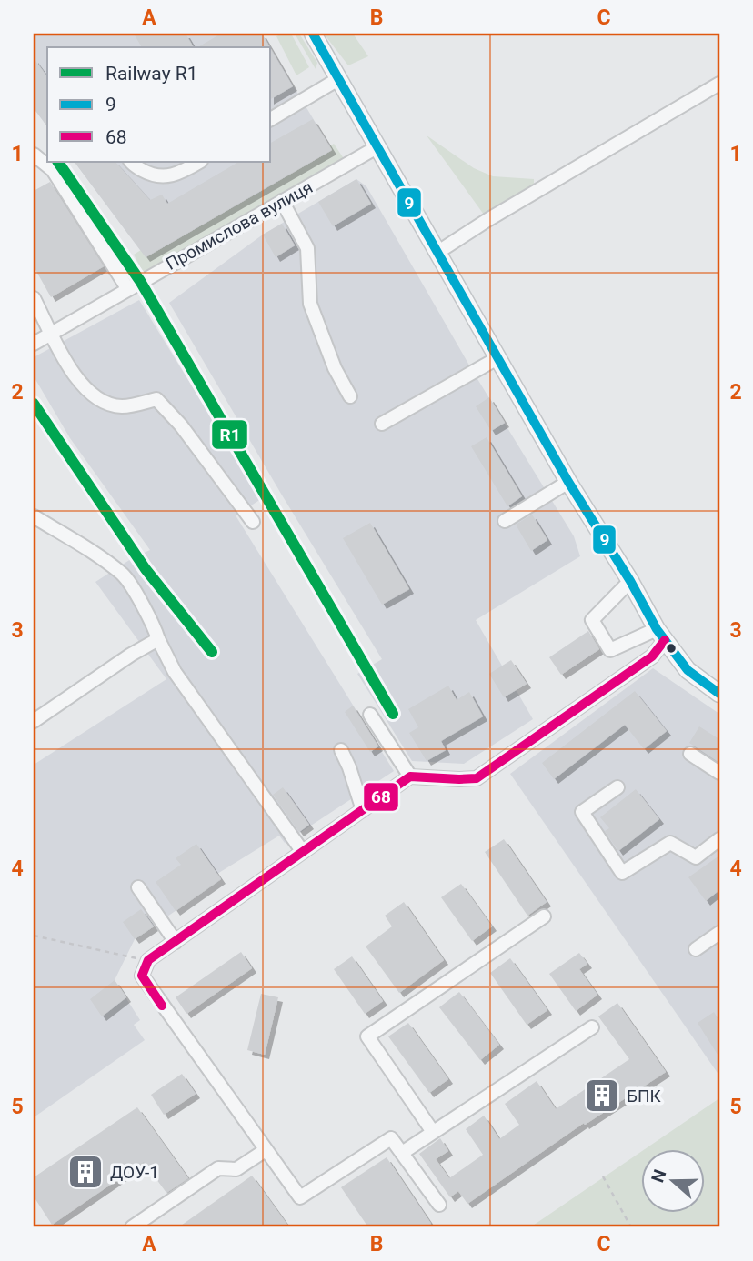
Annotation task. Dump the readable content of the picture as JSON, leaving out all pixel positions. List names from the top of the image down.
{
  "streets": {
    "street": ["Промислова вулиця"]
  },
  "places": {
    "building": ["БПК", "ДОУ-1"]
  },
  "lines": ["transit line 9", "rail line R1", "transit line 68"],
  "legend": ["Railway R1", "9", "68"],
  "north": "left",
  "grid": {
    "columns": ["A", "B", "C"],
    "rows": [
      "1",
      "2",
      "3",
      "4",
      "5"
    ]
  }
}
